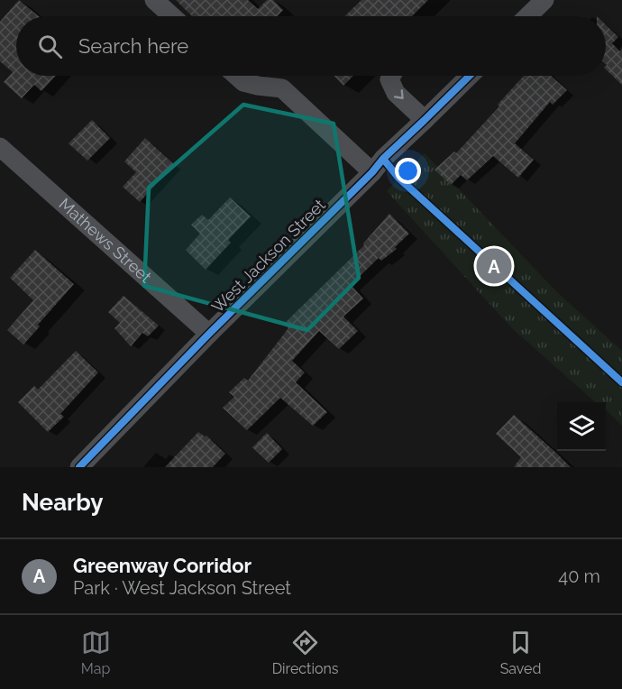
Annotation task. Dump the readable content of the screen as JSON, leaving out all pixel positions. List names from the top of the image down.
{
  "streets": {
    "street": ["Mathews Street", "West Jackson Street"]
  },
  "crossings": [
    ["Mathews Street", "West Jackson Street"]
  ],
  "page": {
    "search": "Search here",
    "pins": "A",
    "heading": "Nearby",
    "list": [
      {
        "mark": "A",
        "name": "Greenway Corridor",
        "note": "Park · West Jackson Street",
        "value": "40 m"
      }
    ],
    "nav": ["Map", "Directions", "Saved"]
  }
}
